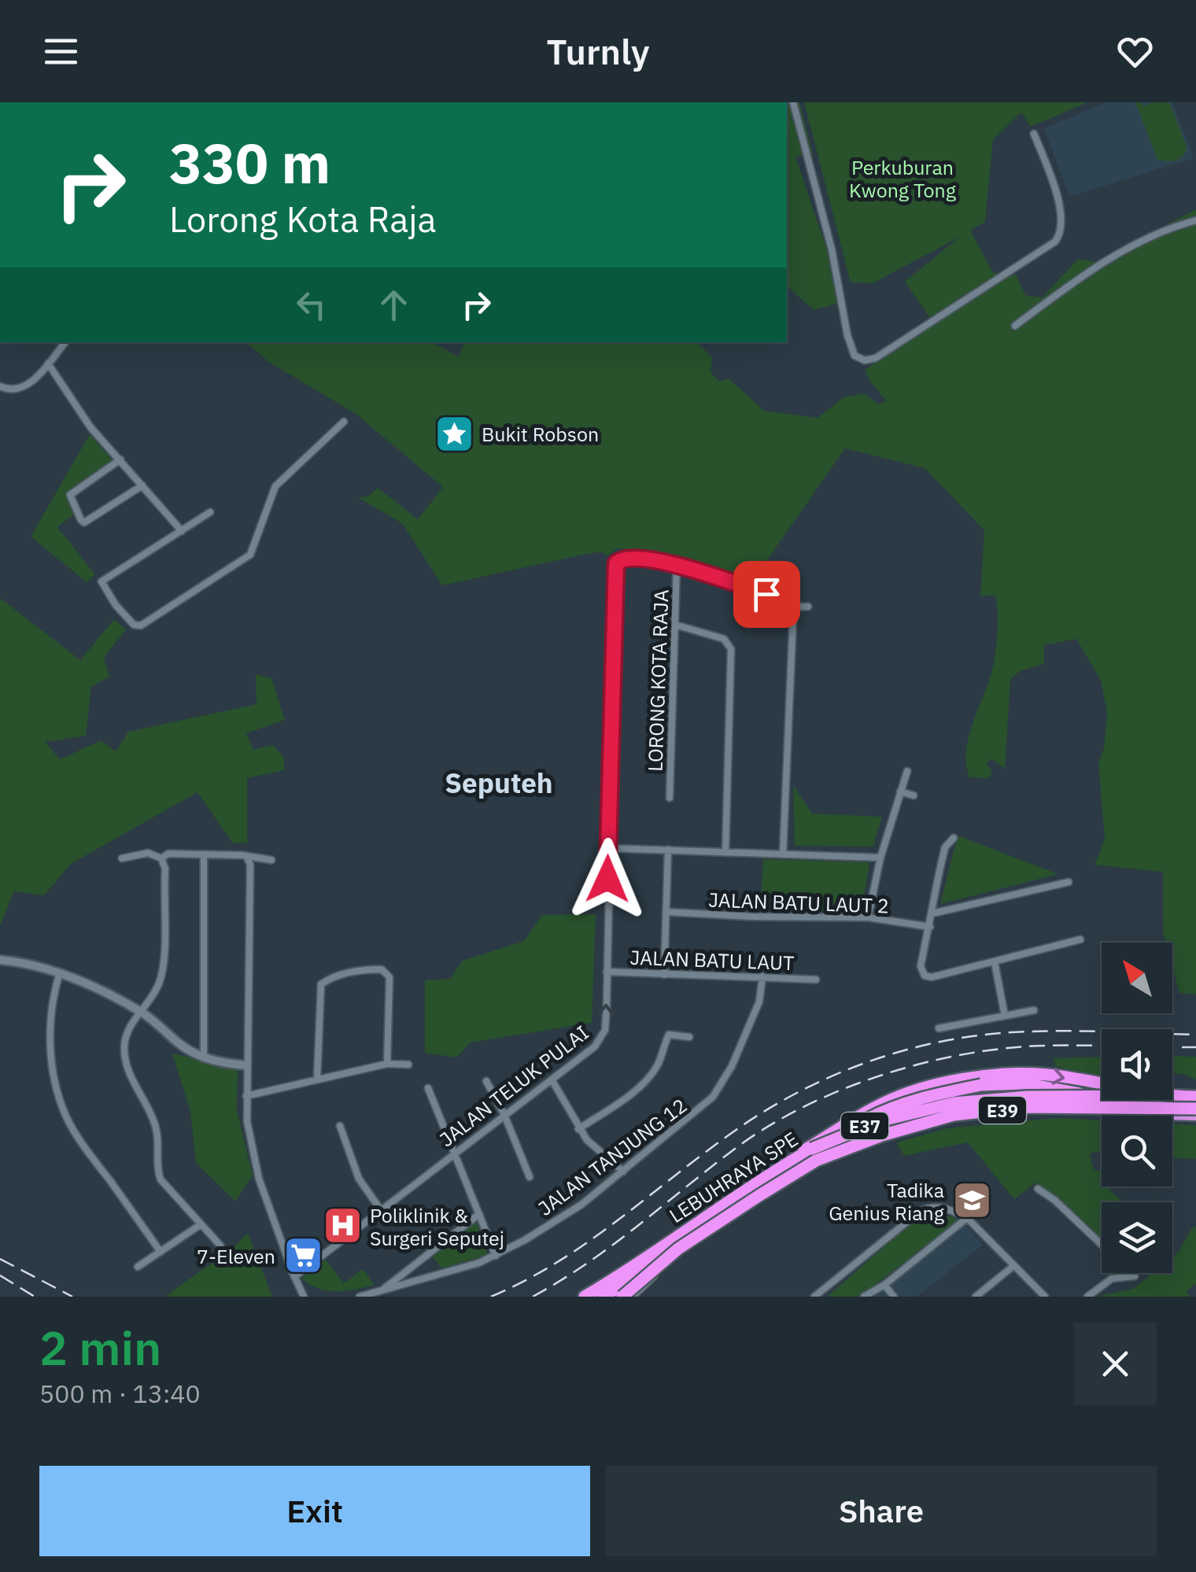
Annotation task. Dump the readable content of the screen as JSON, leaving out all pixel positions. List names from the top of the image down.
{
  "streets": {
    "highway": ["E39", "E37", "LEBUHRAYA SPE"],
    "street": [
      "LORONG KOTA RAJA",
      "JALAN BATU LAUT 2",
      "JALAN BATU LAUT",
      "JALAN TELUK PULAI",
      "JALAN TANJUNG 12"
    ]
  },
  "crossings": [
    ["LORONG KOTA RAJA", "JALAN TELUK PULAI"],
    ["JALAN BATU LAUT", "JALAN TELUK PULAI"],
    ["JALAN BATU LAUT", "JALAN TANJUNG 12"],
    ["E37", "LEBUHRAYA SPE"]
  ],
  "districts": ["Seputeh"],
  "parks": ["Perkuburan Kwong Tong"],
  "places": {
    "place": ["Bukit Robson"],
    "school or university": ["Tadika Genius Riang"],
    "hospital": ["Poliklinik & Surgeri Seputej"],
    "supermarket": ["7-Eleven"]
  },
  "north": "top left",
  "page": {
    "header": "Turnly",
    "turn": ["330 m", "Lorong Kota Raja"],
    "heading": ["2 min", "500 m · 13:40"],
    "buttons": ["Exit", "Share"]
  }
}
